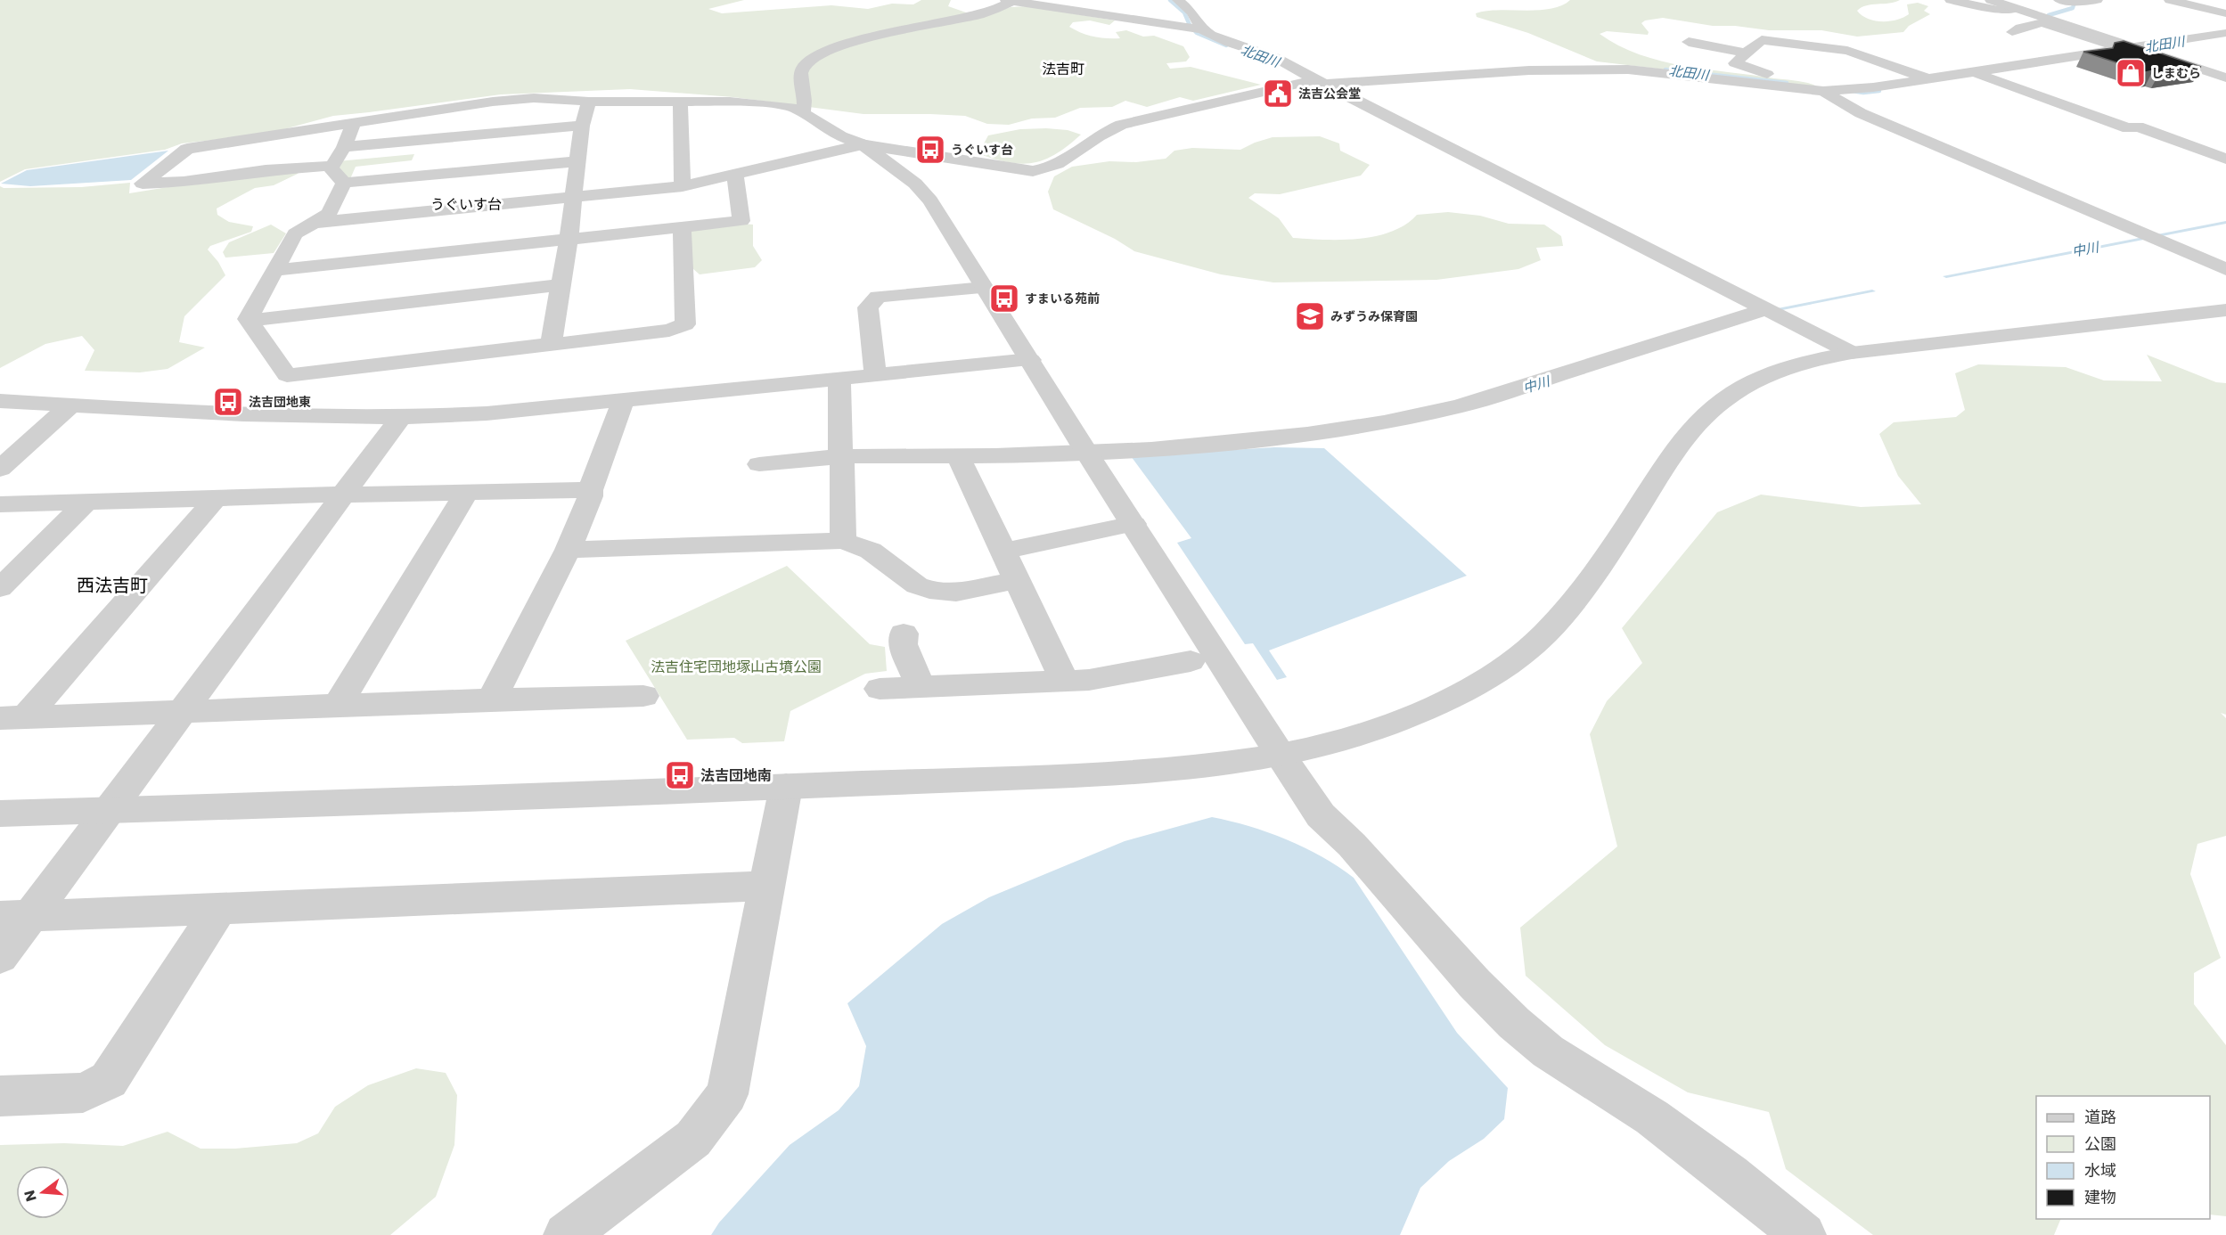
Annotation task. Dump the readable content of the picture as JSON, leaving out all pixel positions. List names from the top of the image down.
{
  "districts": ["法吉町", "うぐいす台", "西法吉町"],
  "water": ["北田川", "中川"],
  "parks": ["法吉住宅団地塚山古墳公園"],
  "places": {
    "shop": ["しまむら"],
    "public building": ["法吉公会堂"],
    "bus stop": [
      "うぐいす台",
      "すまいる苑前",
      "法吉団地東",
      "法吉団地南"
    ],
    "school or university": ["みずうみ保育園"]
  },
  "legend": [
    "道路",
    "公園",
    "水域",
    "建物"
  ],
  "north": "left"
}
